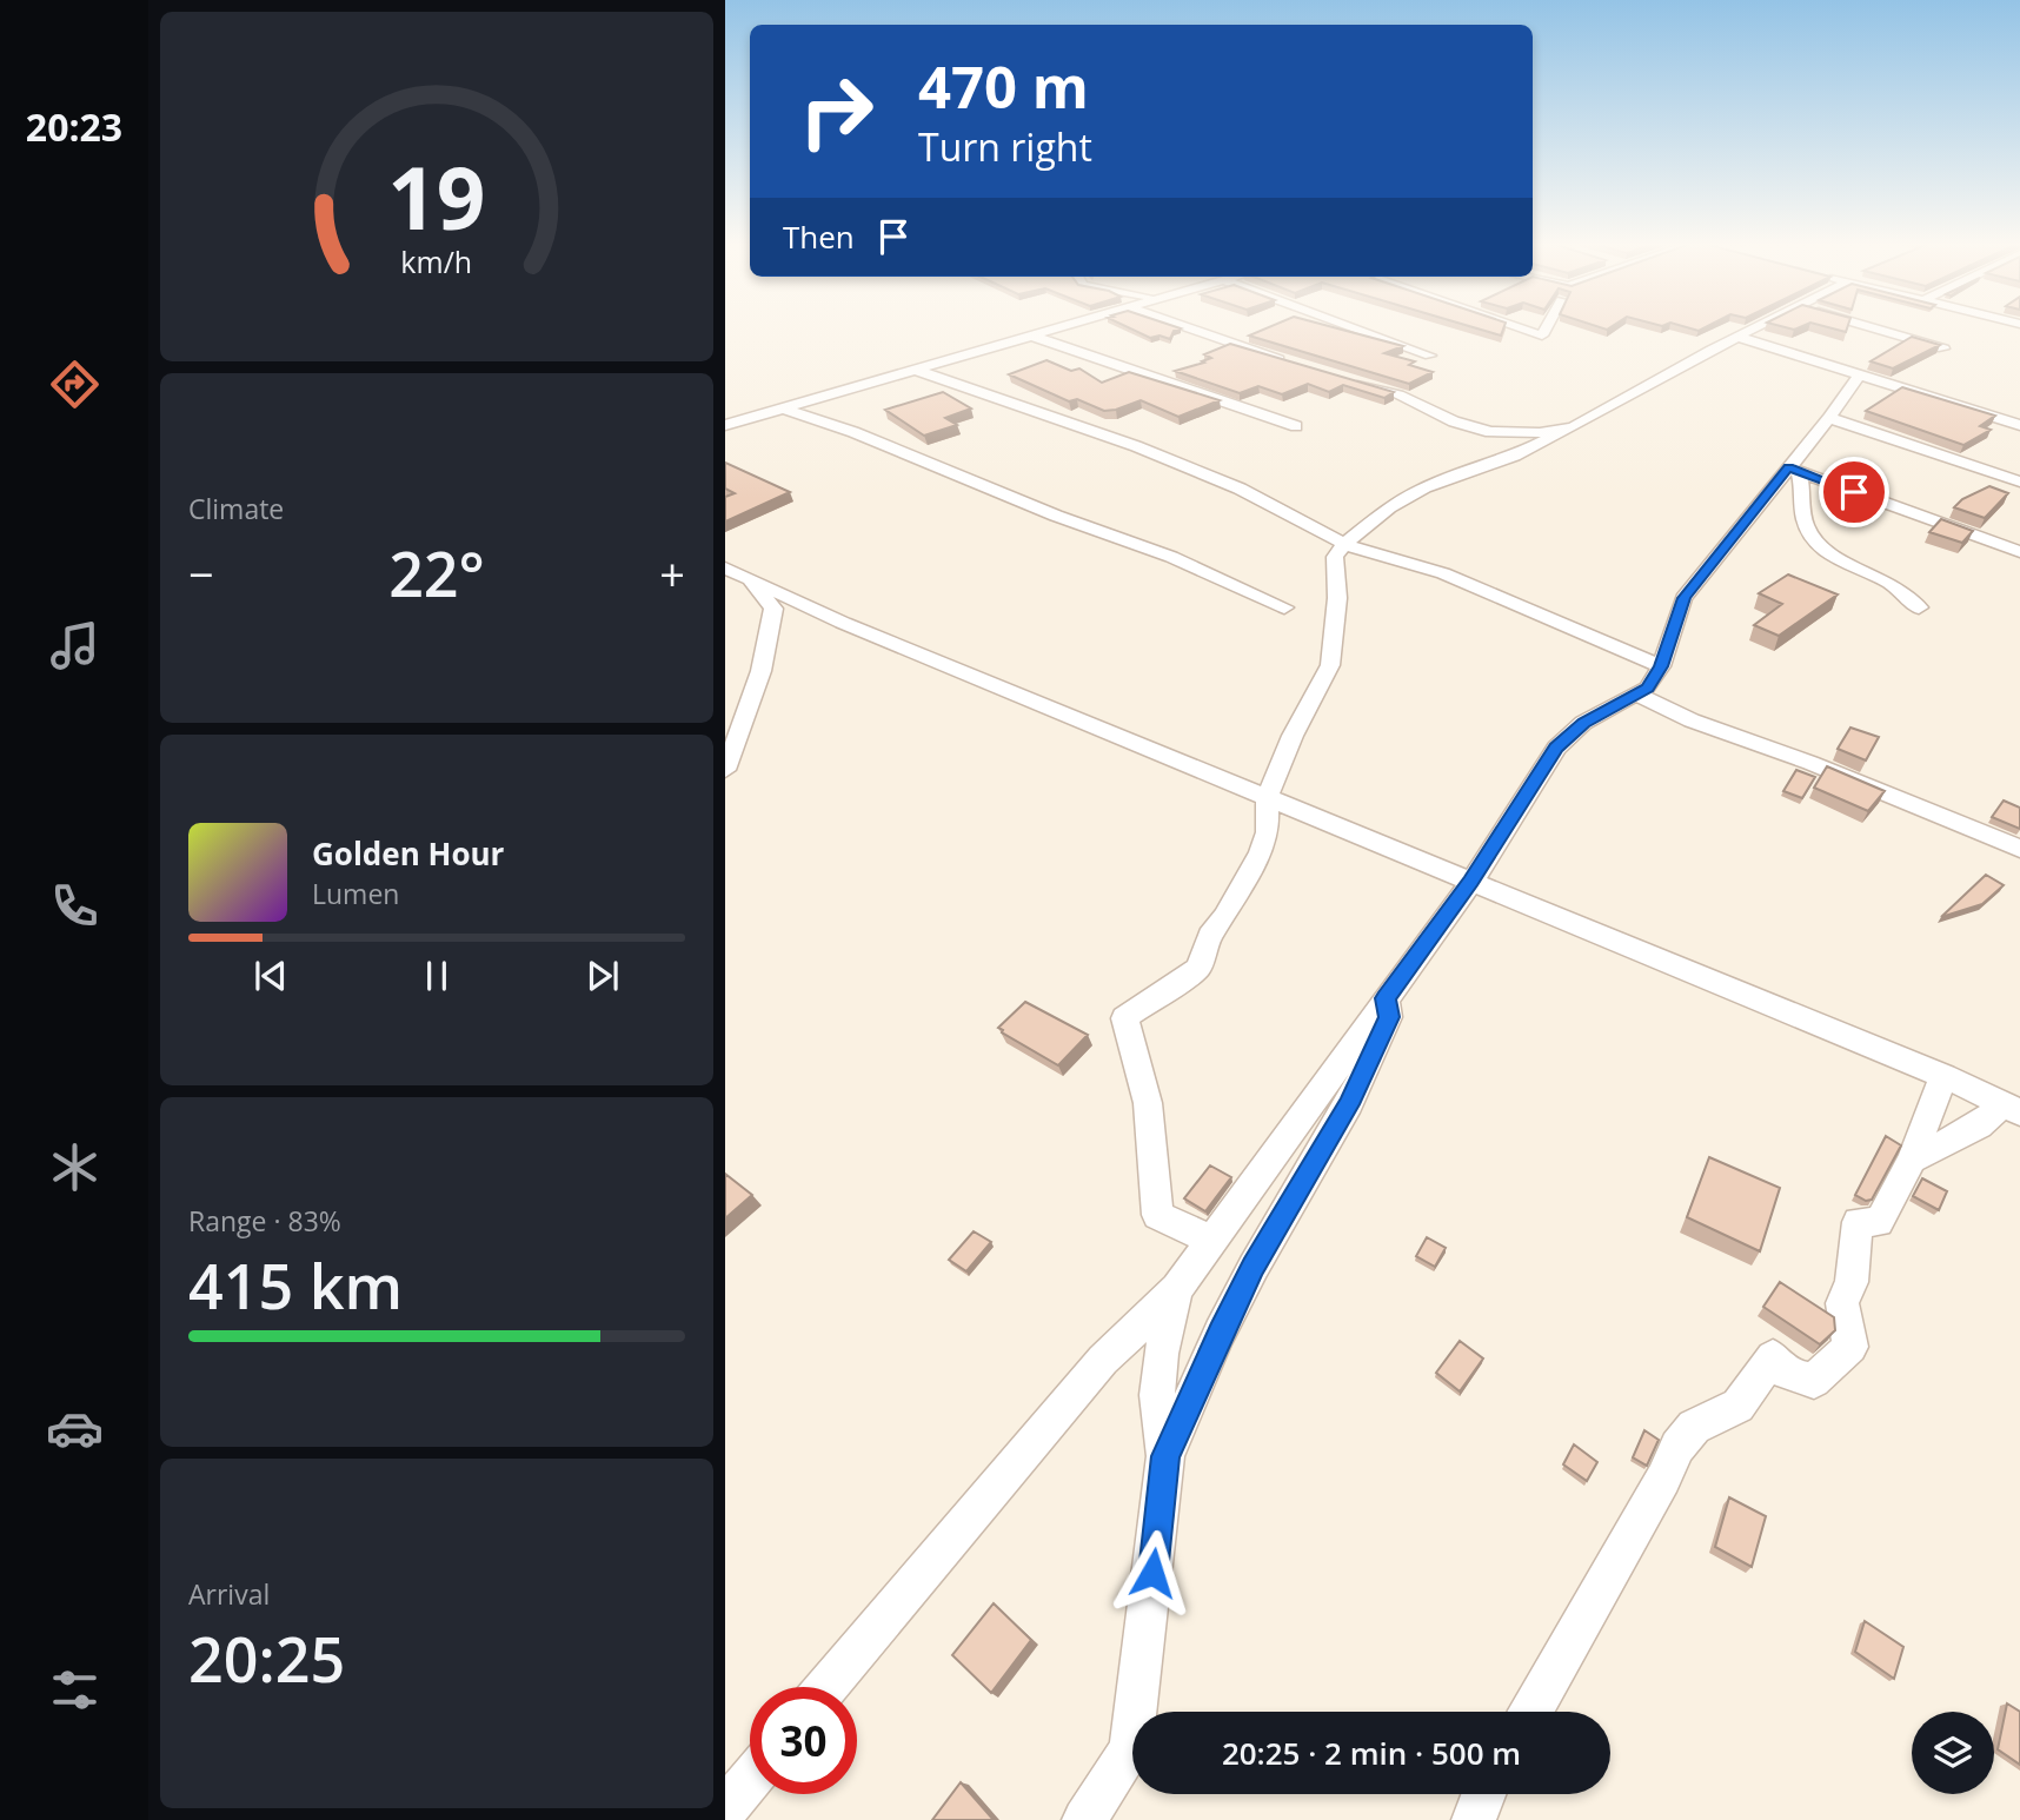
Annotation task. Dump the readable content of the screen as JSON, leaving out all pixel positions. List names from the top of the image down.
{
  "page": {
    "tabs": "20:23",
    "turn": ["470 m", "Turn right"],
    "then": "Then",
    "tile": [
      "Climate",
      ["Range · 83%", "415 km"],
      ["Arrival", "20:25"]
    ],
    "heat": ["−", "22°", "+"],
    "song": ["Golden Hour", "Lumen"],
    "limit": "30",
    "trip": "20:25 · 2 min · 500 m",
    "gauge": ["19", "km/h"]
  }
}
